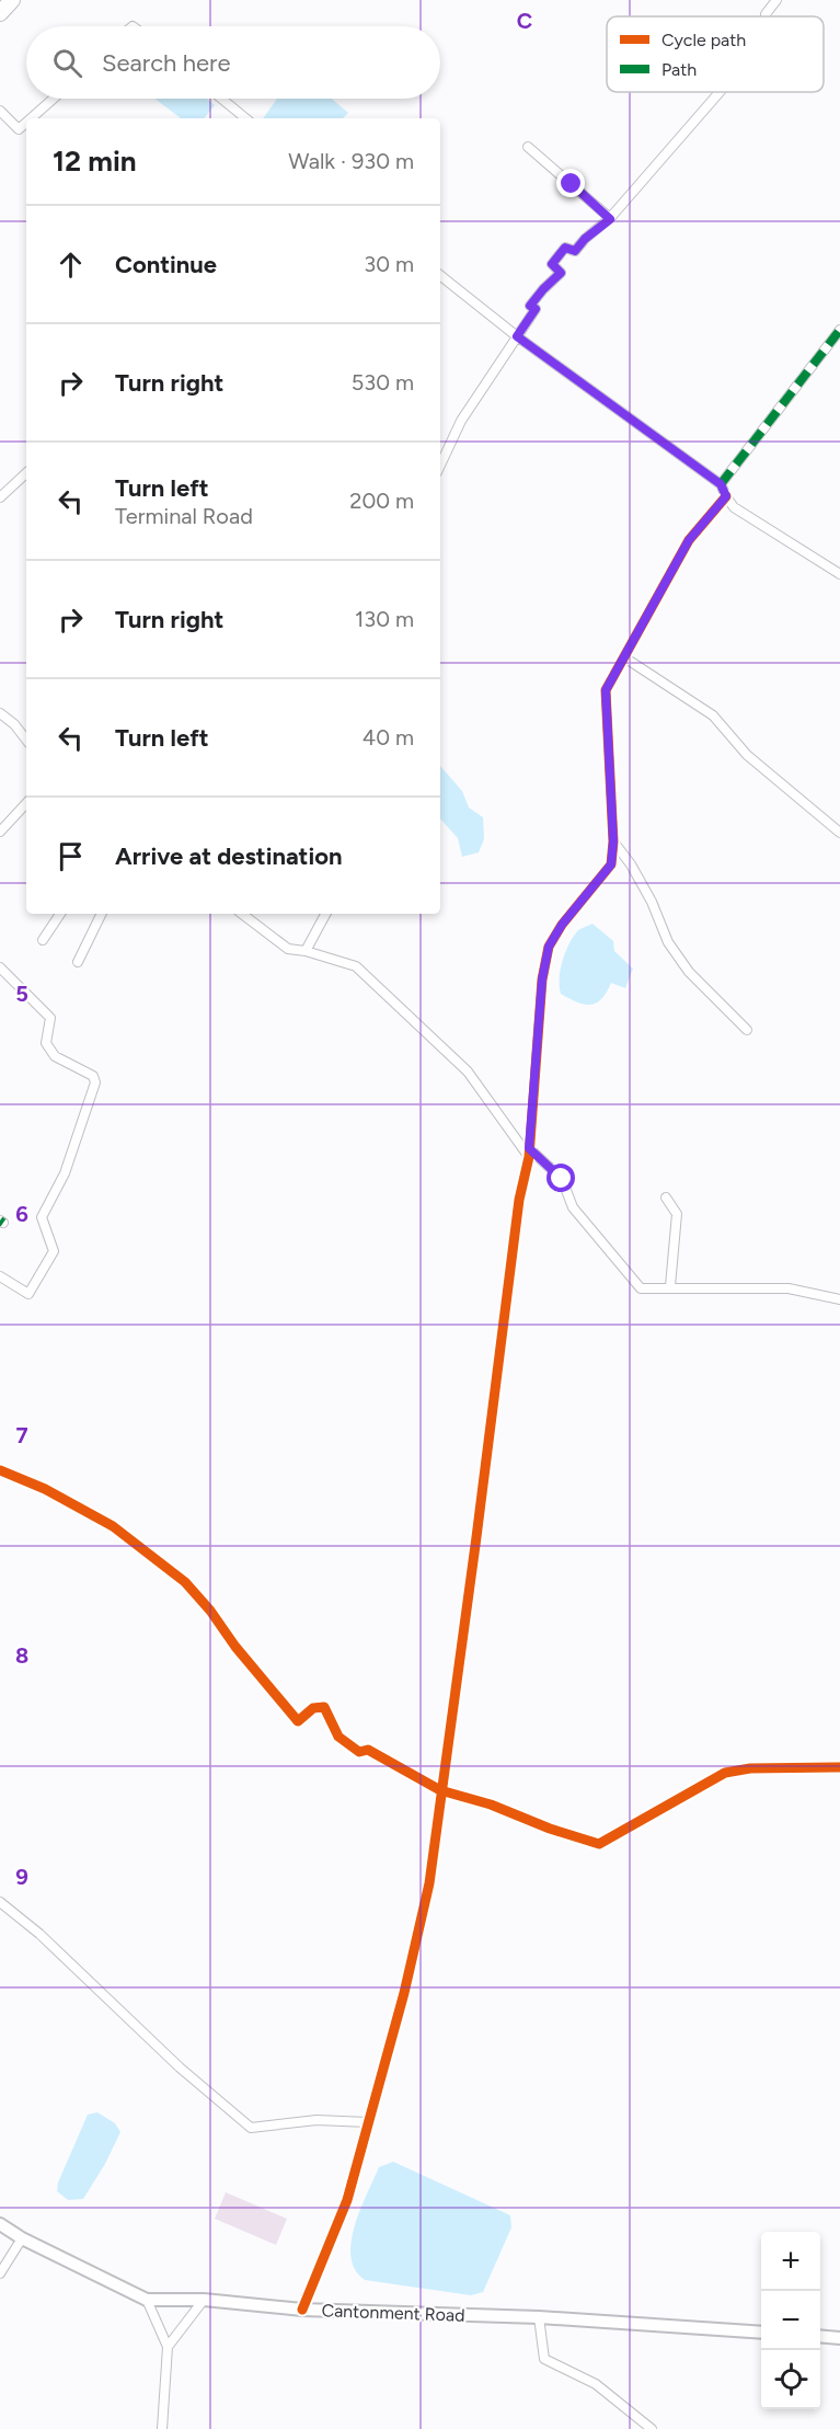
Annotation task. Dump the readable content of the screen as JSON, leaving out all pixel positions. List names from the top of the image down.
{
  "streets": {
    "street": ["Cantonment Road"]
  },
  "legend": ["Cycle path", "Path"],
  "page": {
    "search": "Search here",
    "heading": ["12 min", "Walk · 930 m"],
    "list": [
      ["Continue", "30 m"],
      ["Turn right", "530 m"],
      ["Turn left", "Terminal Road", "200 m"],
      ["Turn right", "130 m"],
      ["Turn left", "40 m"],
      "Arrive at destination"
    ],
    "map_buttons": ["+", "−"]
  },
  "grid": {
    "columns": ["C"],
    "rows": [
      "5",
      "6",
      "7",
      "8",
      "9"
    ]
  }
}
